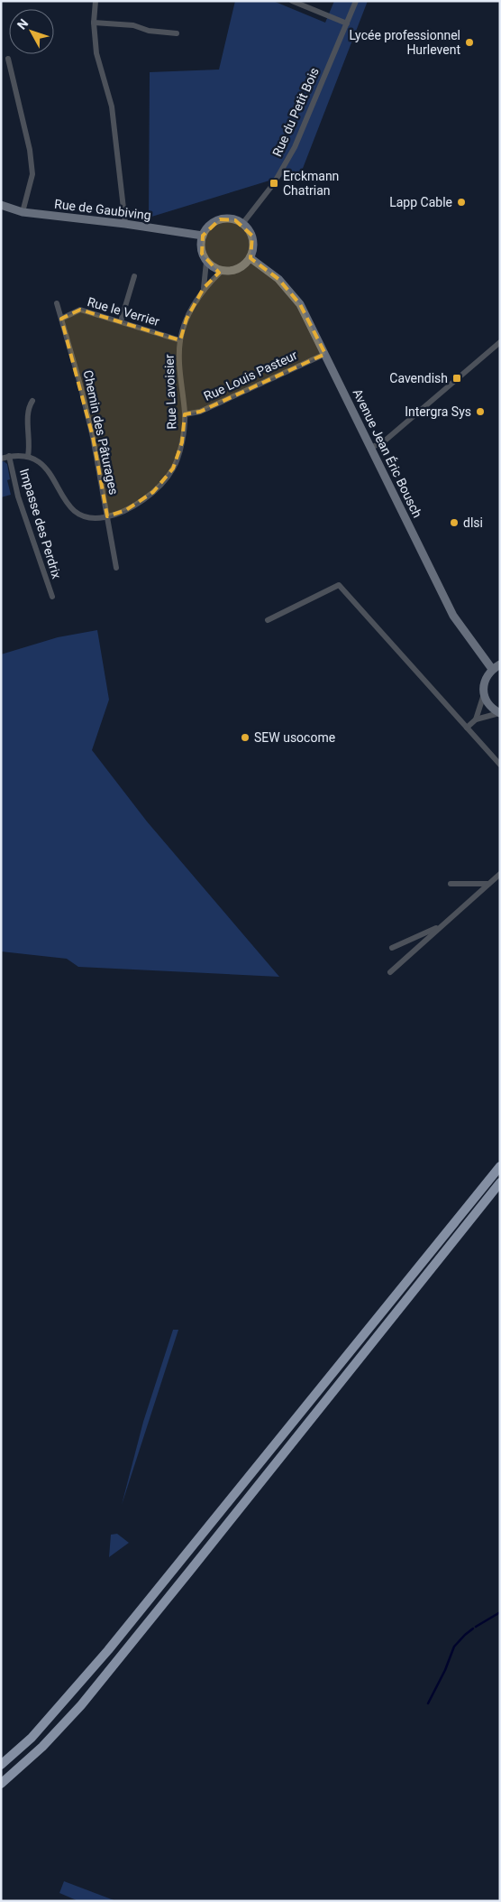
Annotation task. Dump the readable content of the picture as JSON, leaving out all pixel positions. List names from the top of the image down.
{
  "streets": {
    "main road": ["Rue de Gaubiving", "Avenue Jean Éric Bousch"],
    "street": [
      "Rue du Petit Bois",
      "Rue le Verrier",
      "Rue Louis Pasteur",
      "Rue Lavoisier",
      "Chemin des Pâturages",
      "Impasse des Perdrix"
    ]
  },
  "crossings": [
    ["Rue du Petit Bois", "Rue de Gaubiving"],
    ["Rue du Petit Bois", "Rue Lavoisier"],
    ["Rue du Petit Bois", "Avenue Jean Éric Bousch"],
    ["Rue de Gaubiving", "Rue Lavoisier"],
    ["Rue de Gaubiving", "Avenue Jean Éric Bousch"],
    ["Rue le Verrier", "Rue Lavoisier"],
    ["Rue le Verrier", "Chemin des Pâturages"],
    ["Rue Louis Pasteur", "Rue Lavoisier"],
    ["Rue Louis Pasteur", "Avenue Jean Éric Bousch"],
    ["Rue Lavoisier", "Chemin des Pâturages"],
    ["Rue Lavoisier", "Avenue Jean Éric Bousch"]
  ],
  "places": {
    "other": [
      "Lycée professionnel Hurlevent",
      "Lapp Cable",
      "Intergra Sys",
      "dlsi",
      "SEW usocome"
    ],
    "transit": ["Erckmann Chatrian", "Cavendish"]
  },
  "north": "top left"
}
